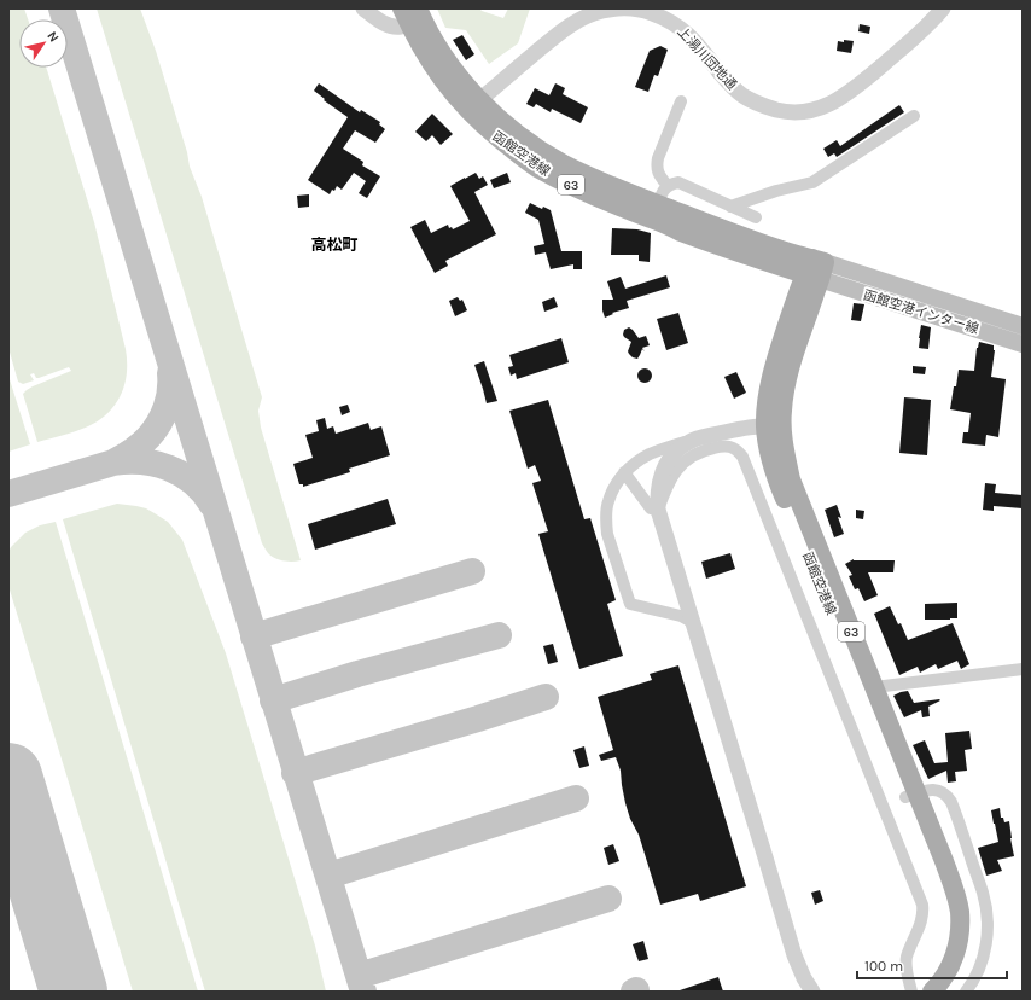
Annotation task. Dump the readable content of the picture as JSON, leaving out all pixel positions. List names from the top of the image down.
{
  "streets": {
    "main road": ["函館空港線", "63", "函館空港インター線"],
    "street": ["上湯川団地通"]
  },
  "crossings": [
    ["上湯川団地通", "函館空港線"],
    ["函館空港線", "函館空港インター線"]
  ],
  "districts": ["高松町"],
  "scale_bar": "100 m",
  "north": "top right"
}
